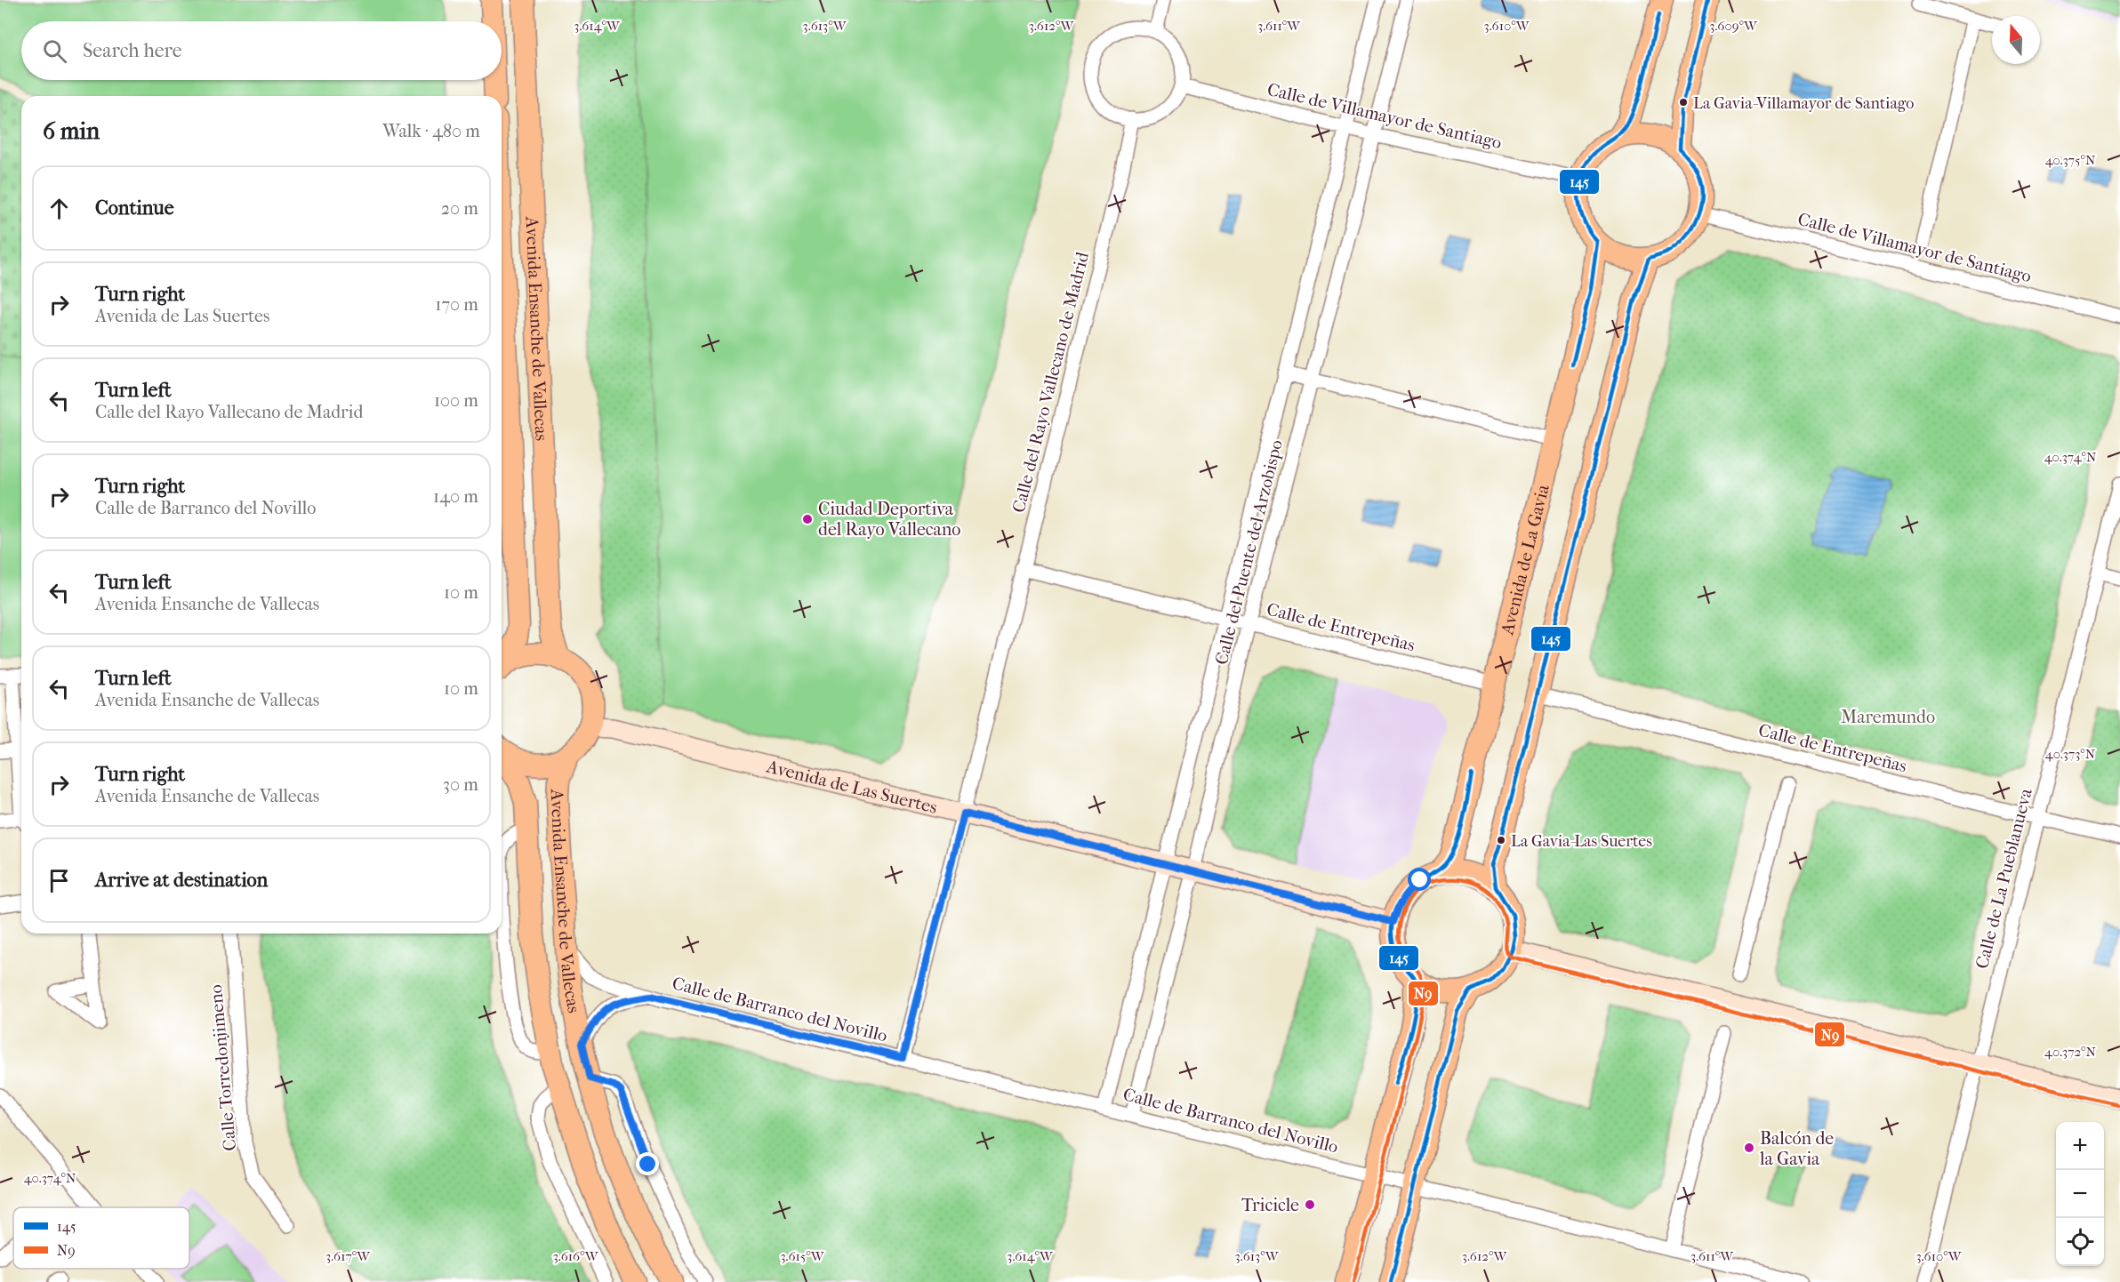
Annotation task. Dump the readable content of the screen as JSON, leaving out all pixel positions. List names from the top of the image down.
{
  "streets": {
    "main road": ["Avenida Ensanche de Vallecas", "Avenida de La Gavia", "Avenida de Las Suertes"],
    "street": [
      "Calle de Villamayor de Santiago",
      "Calle del Rayo Vallecano de Madrid",
      "Calle del Puente del Arzobispo",
      "Calle de Entrepeñas",
      "Calle de La Pueblanueva",
      "Calle de Barranco del Novillo",
      "Calle Torredonjimeno"
    ]
  },
  "crossings": [
    ["Calle de Villamayor de Santiago", "Calle del Rayo Vallecano de Madrid"],
    ["Calle de Villamayor de Santiago", "Calle del Puente del Arzobispo"],
    ["Calle de Villamayor de Santiago", "Avenida de La Gavia"],
    ["Avenida Ensanche de Vallecas", "Avenida de Las Suertes"],
    ["Avenida Ensanche de Vallecas", "Calle de Barranco del Novillo"],
    ["Calle del Rayo Vallecano de Madrid", "Calle de Entrepeñas"],
    ["Calle del Rayo Vallecano de Madrid", "Avenida de Las Suertes"],
    ["Calle del Rayo Vallecano de Madrid", "Calle de Barranco del Novillo"],
    ["Calle del Puente del Arzobispo", "Calle de Entrepeñas"],
    ["Calle del Puente del Arzobispo", "Avenida de Las Suertes"],
    ["Calle del Puente del Arzobispo", "Calle de Barranco del Novillo"],
    ["Avenida de La Gavia", "Calle de Entrepeñas"],
    ["Avenida de La Gavia", "Avenida de Las Suertes"],
    ["Calle de Entrepeñas", "Calle de La Pueblanueva"]
  ],
  "parks": ["Maremundo"],
  "places": [
    "La Gavia-Villamayor de Santiago",
    "Ciudad Deportiva del Rayo Vallecano",
    "La Gavia-Las Suertes",
    "Balcón de la Gavia",
    "Tricicle"
  ],
  "lines": ["transit line 145", "transit line N9"],
  "legend": ["145", "N9"],
  "north": "top",
  "page": {
    "search": "Search here",
    "heading": ["6 min", "Walk · 480 m"],
    "list": [
      ["Continue", "20 m"],
      ["Turn right", "Avenida de Las Suertes", "170 m"],
      ["Turn left", "Calle del Rayo Vallecano de Madrid", "100 m"],
      ["Turn right", "Calle de Barranco del Novillo", "140 m"],
      ["Turn left", "Avenida Ensanche de Vallecas", "10 m"],
      ["Turn left", "Avenida Ensanche de Vallecas", "10 m"],
      ["Turn right", "Avenida Ensanche de Vallecas", "30 m"],
      "Arrive at destination"
    ],
    "map_buttons": ["+", "−"]
  },
  "coordinates": [
    "3.614°W",
    "3.613°W",
    "3.612°W",
    "3.611°W",
    "3.610°W",
    "3.609°W",
    "40.375°N",
    "40.374°N",
    "40.373°N",
    "40.372°N",
    "3.617°W",
    "3.616°W",
    "3.615°W"
  ]
}
